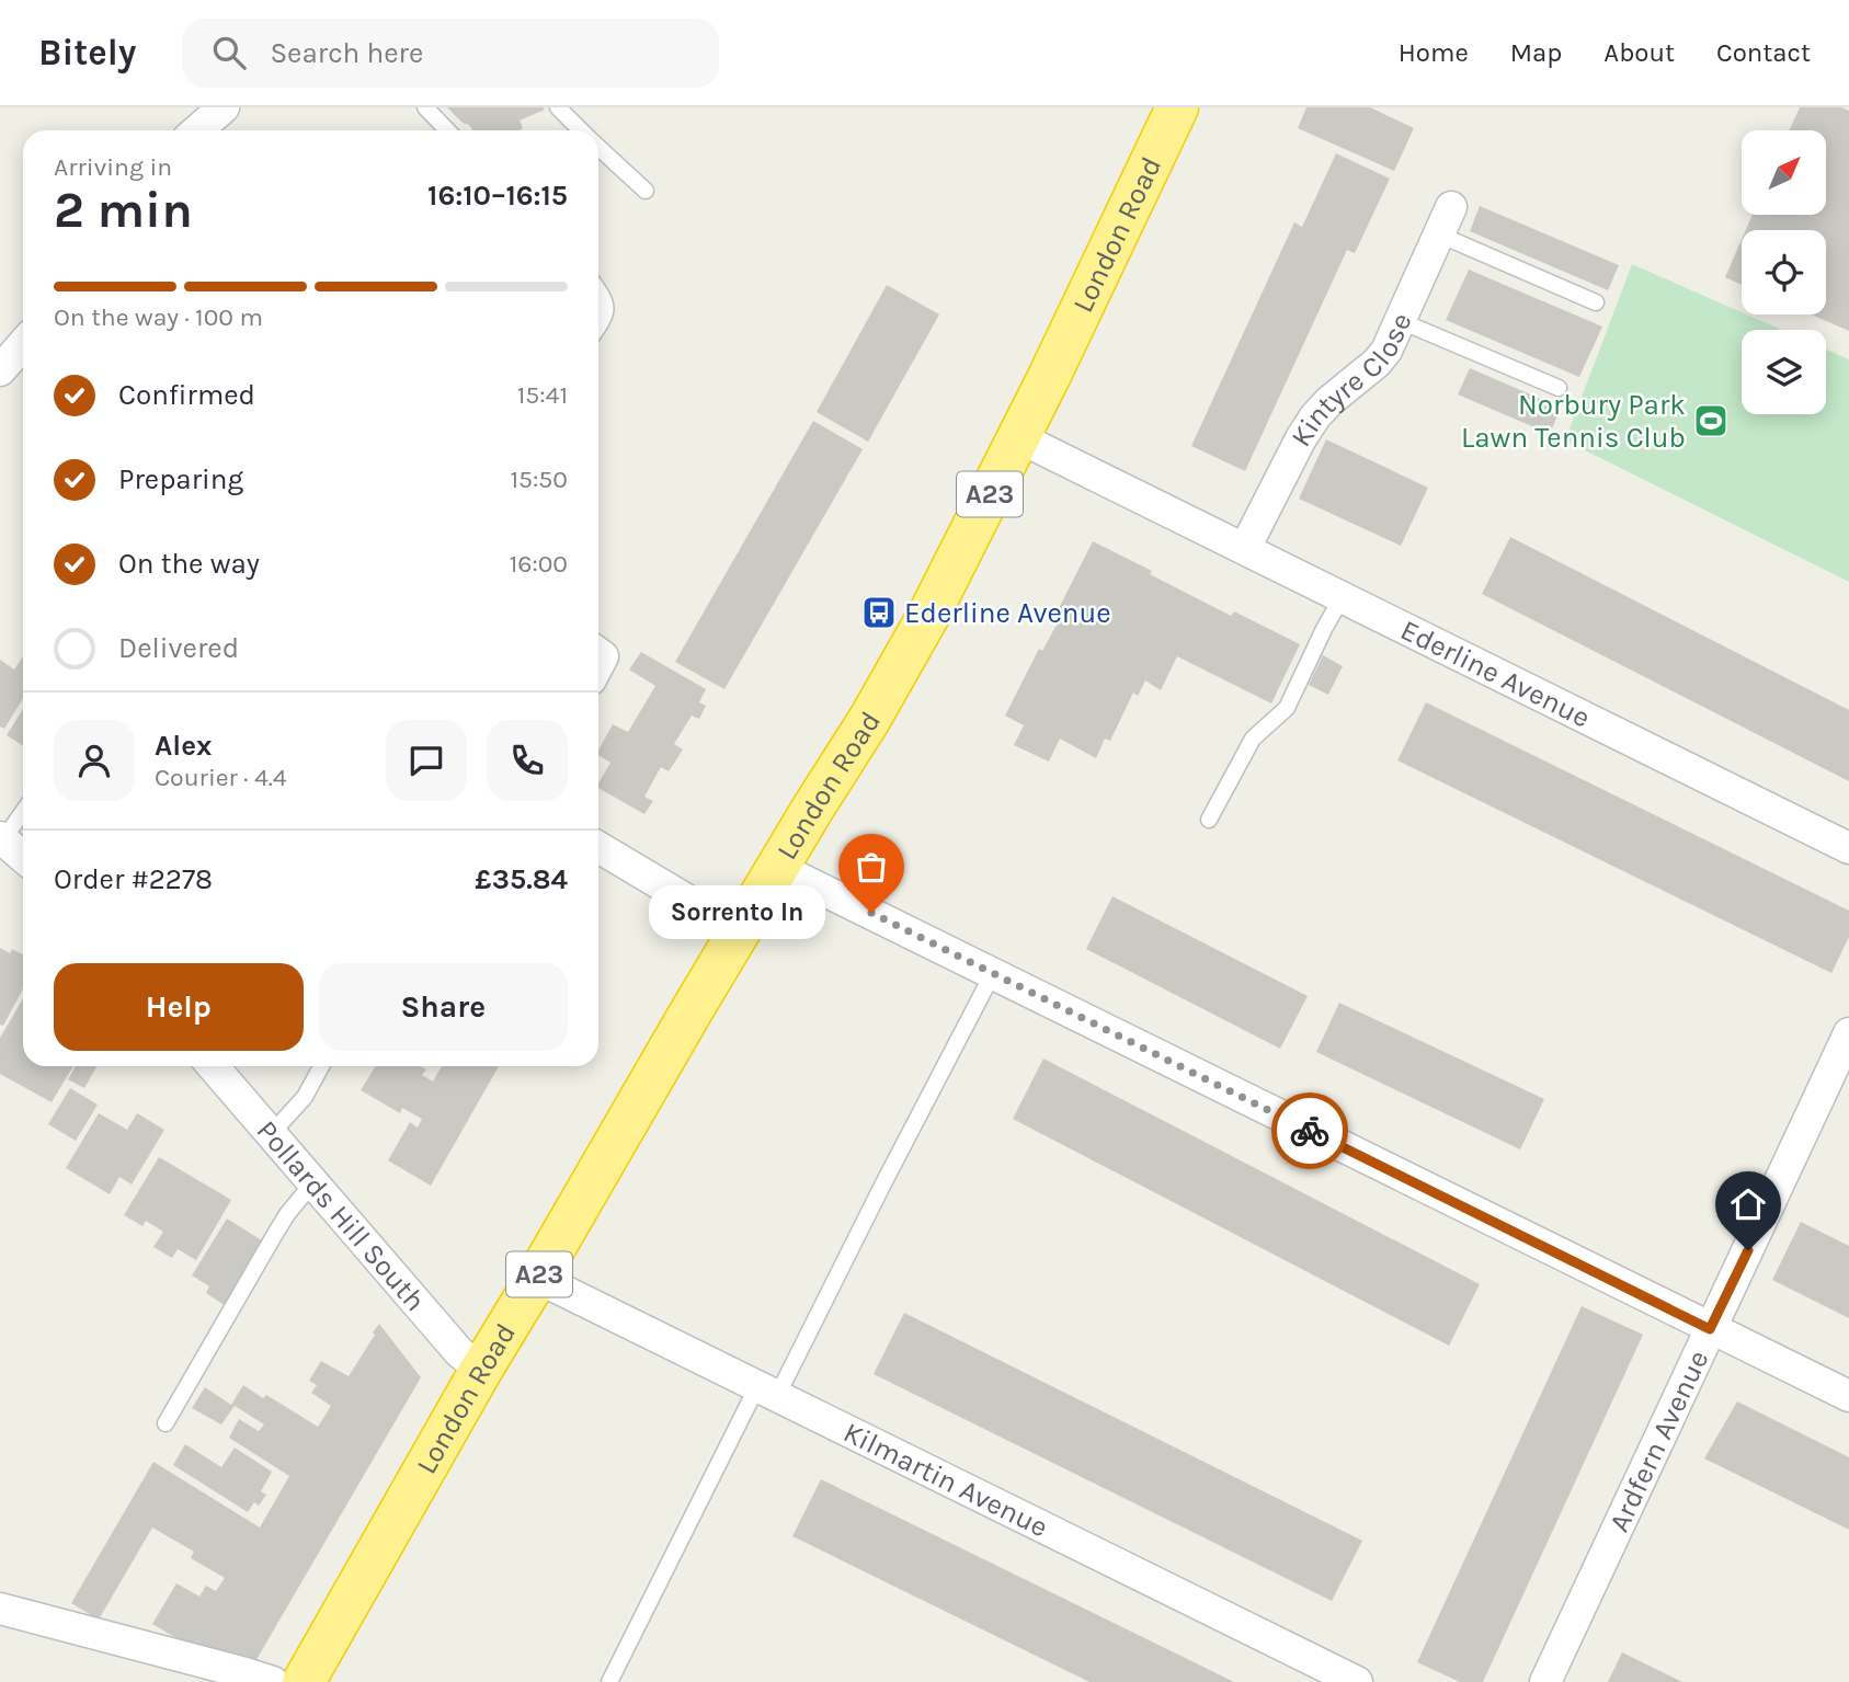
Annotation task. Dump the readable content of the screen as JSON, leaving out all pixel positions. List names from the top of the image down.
{
  "streets": {
    "highway": ["London Road", "A23"],
    "street": [
      "Kintyre Close",
      "Ederline Avenue",
      "Pollards Hill South",
      "Ardfern Avenue",
      "Kilmartin Avenue"
    ]
  },
  "crossings": [
    ["London Road", "Ederline Avenue"],
    ["London Road", "Pollards Hill South"],
    ["London Road", "Kilmartin Avenue"],
    ["Kintyre Close", "Ederline Avenue"]
  ],
  "places": {
    "sports": ["Norbury Park Lawn Tennis Club"],
    "bus stop": ["Ederline Avenue"],
    "other": ["Sorrento In"]
  },
  "north": "top right",
  "page": {
    "header": "Bitely",
    "search": "Search here",
    "nav": [
      "Home",
      "Map",
      "About",
      "Contact"
    ],
    "heading": ["2 min", "Arriving in", "16:10–16:15"],
    "panel": [
      "Alex",
      "Courier · 4.4",
      "Order #2278",
      "£35.84"
    ],
    "bar": "On the way · 100 m",
    "list": [
      ["Confirmed", "15:41"],
      ["Preparing", "15:50"],
      ["On the way", "16:00"],
      "Delivered"
    ],
    "bubble": "Sorrento In",
    "buttons": ["Help", "Share"]
  }
}
